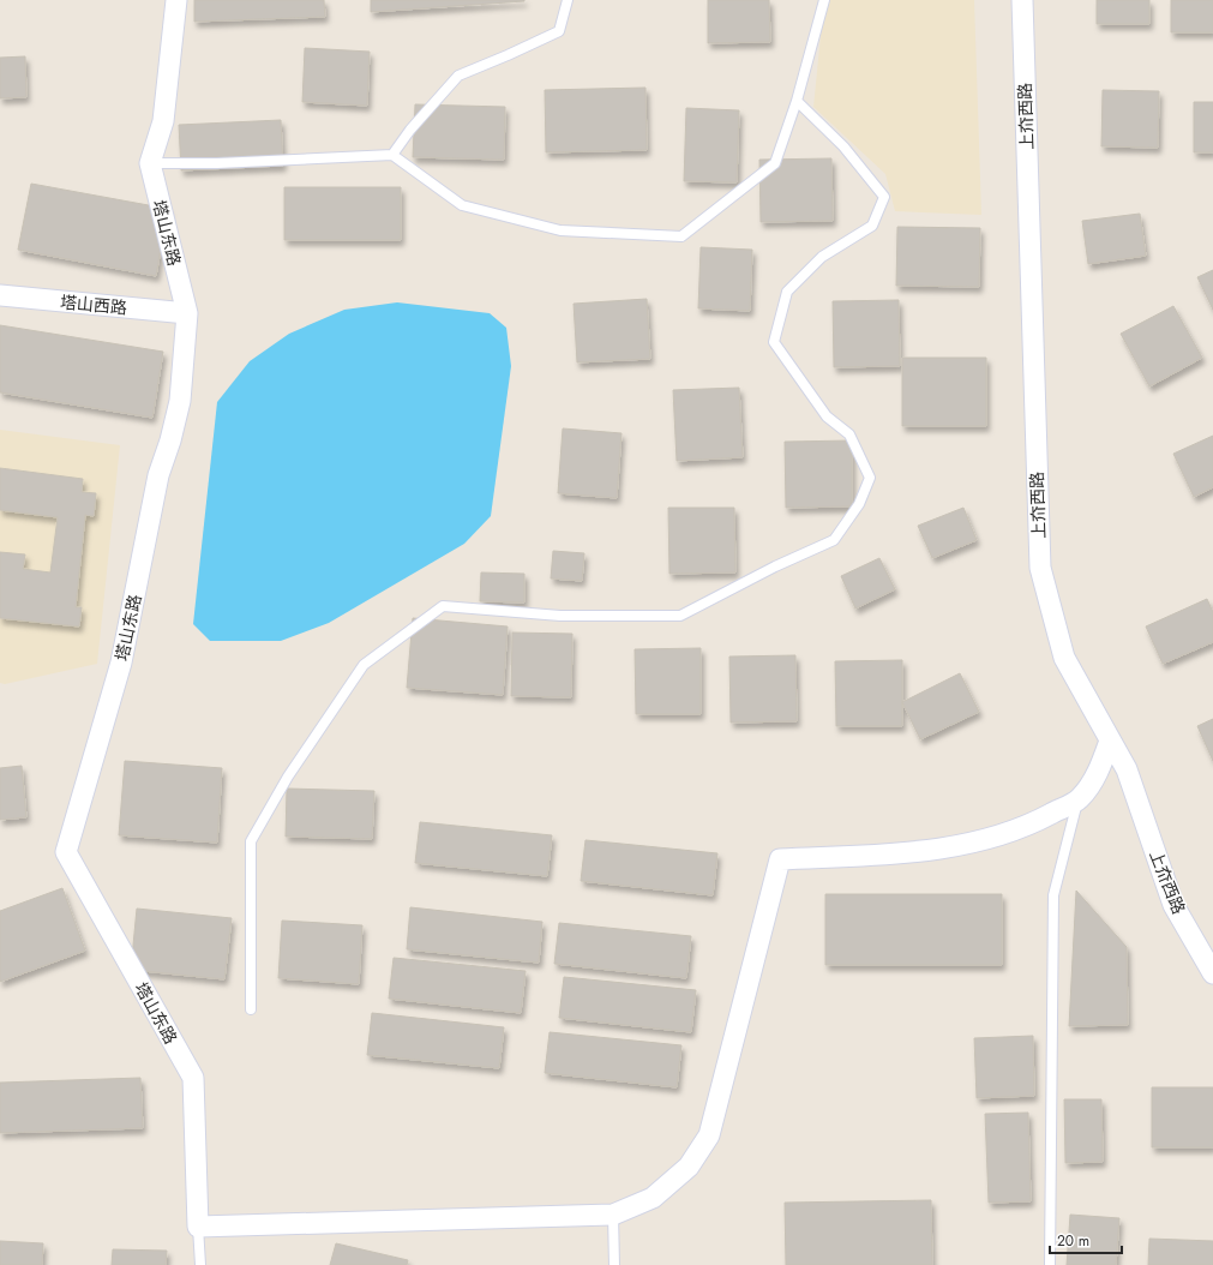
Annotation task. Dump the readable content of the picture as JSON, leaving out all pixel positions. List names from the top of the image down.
{
  "streets": {
    "street": ["上夼西路", "塔山东路", "塔山西路"]
  },
  "crossings": [
    ["塔山东路", "塔山西路"]
  ],
  "scale_bar": "20 m"
}
